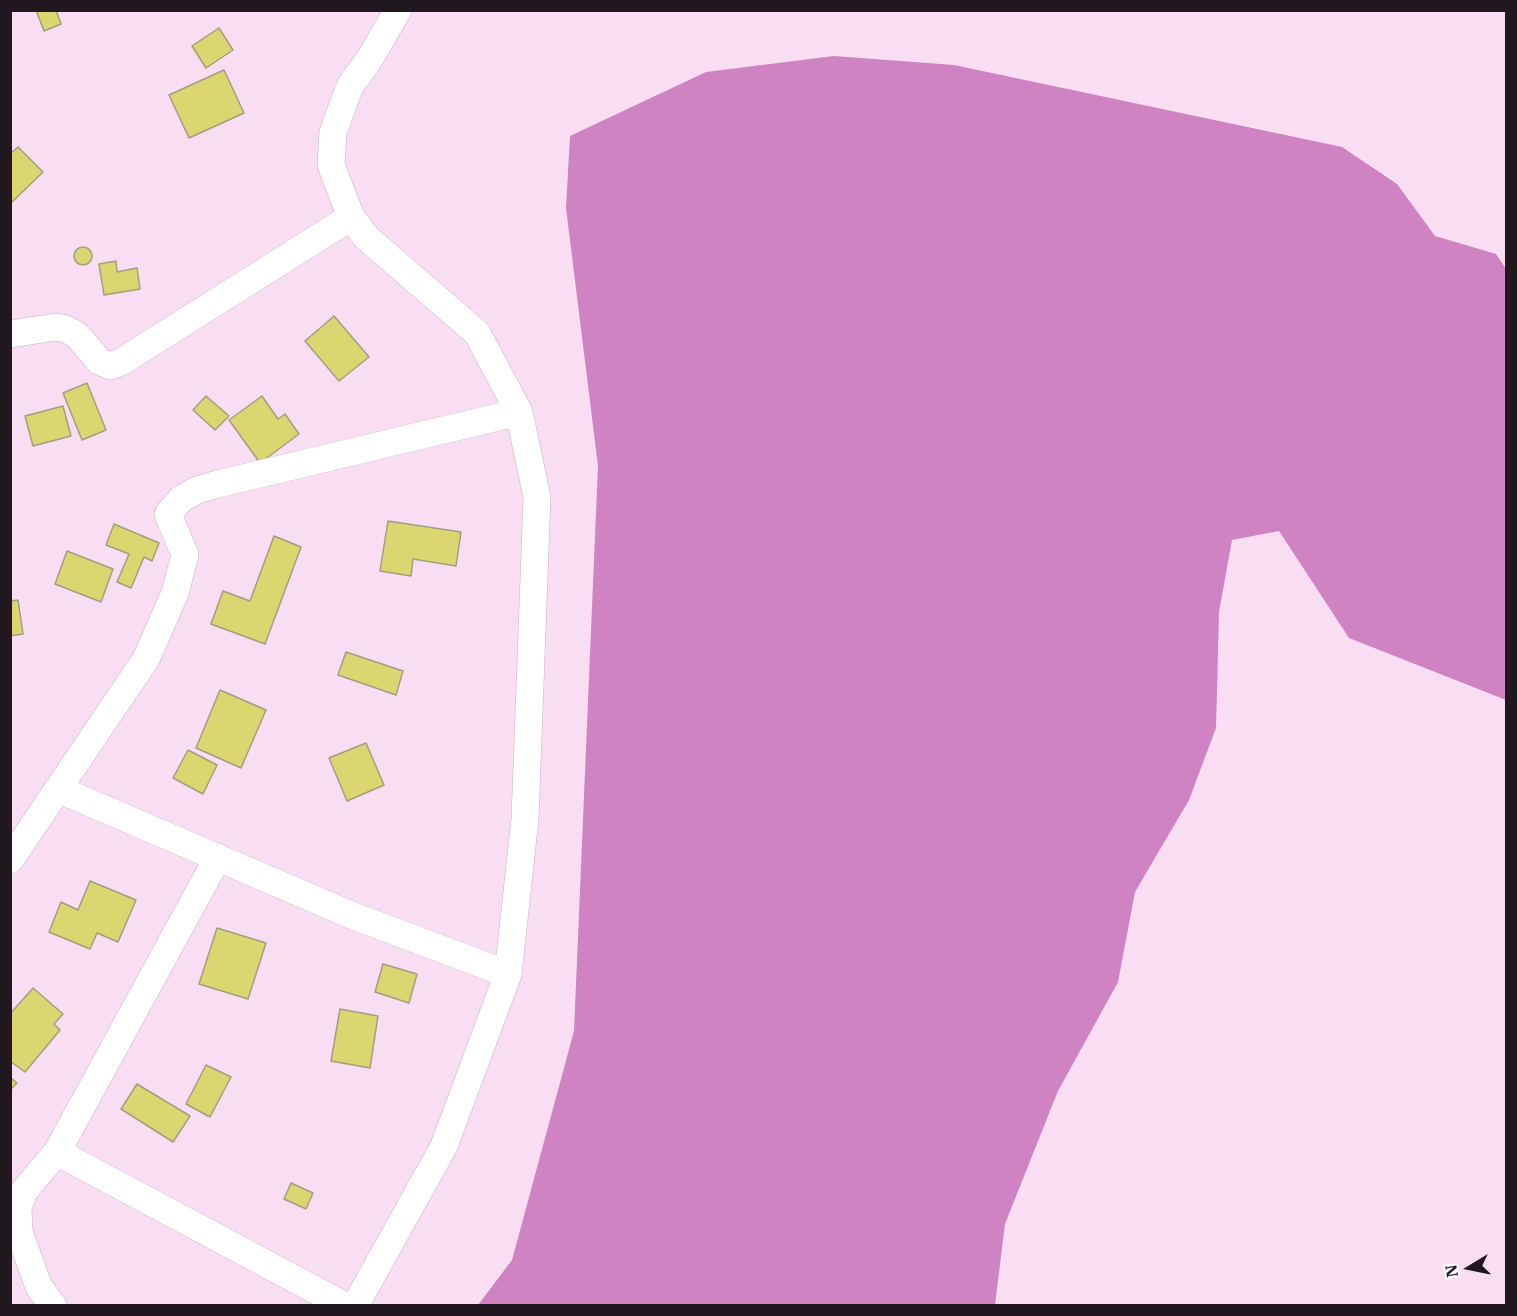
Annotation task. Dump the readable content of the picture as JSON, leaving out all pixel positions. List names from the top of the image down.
{
  "north": "left"
}
